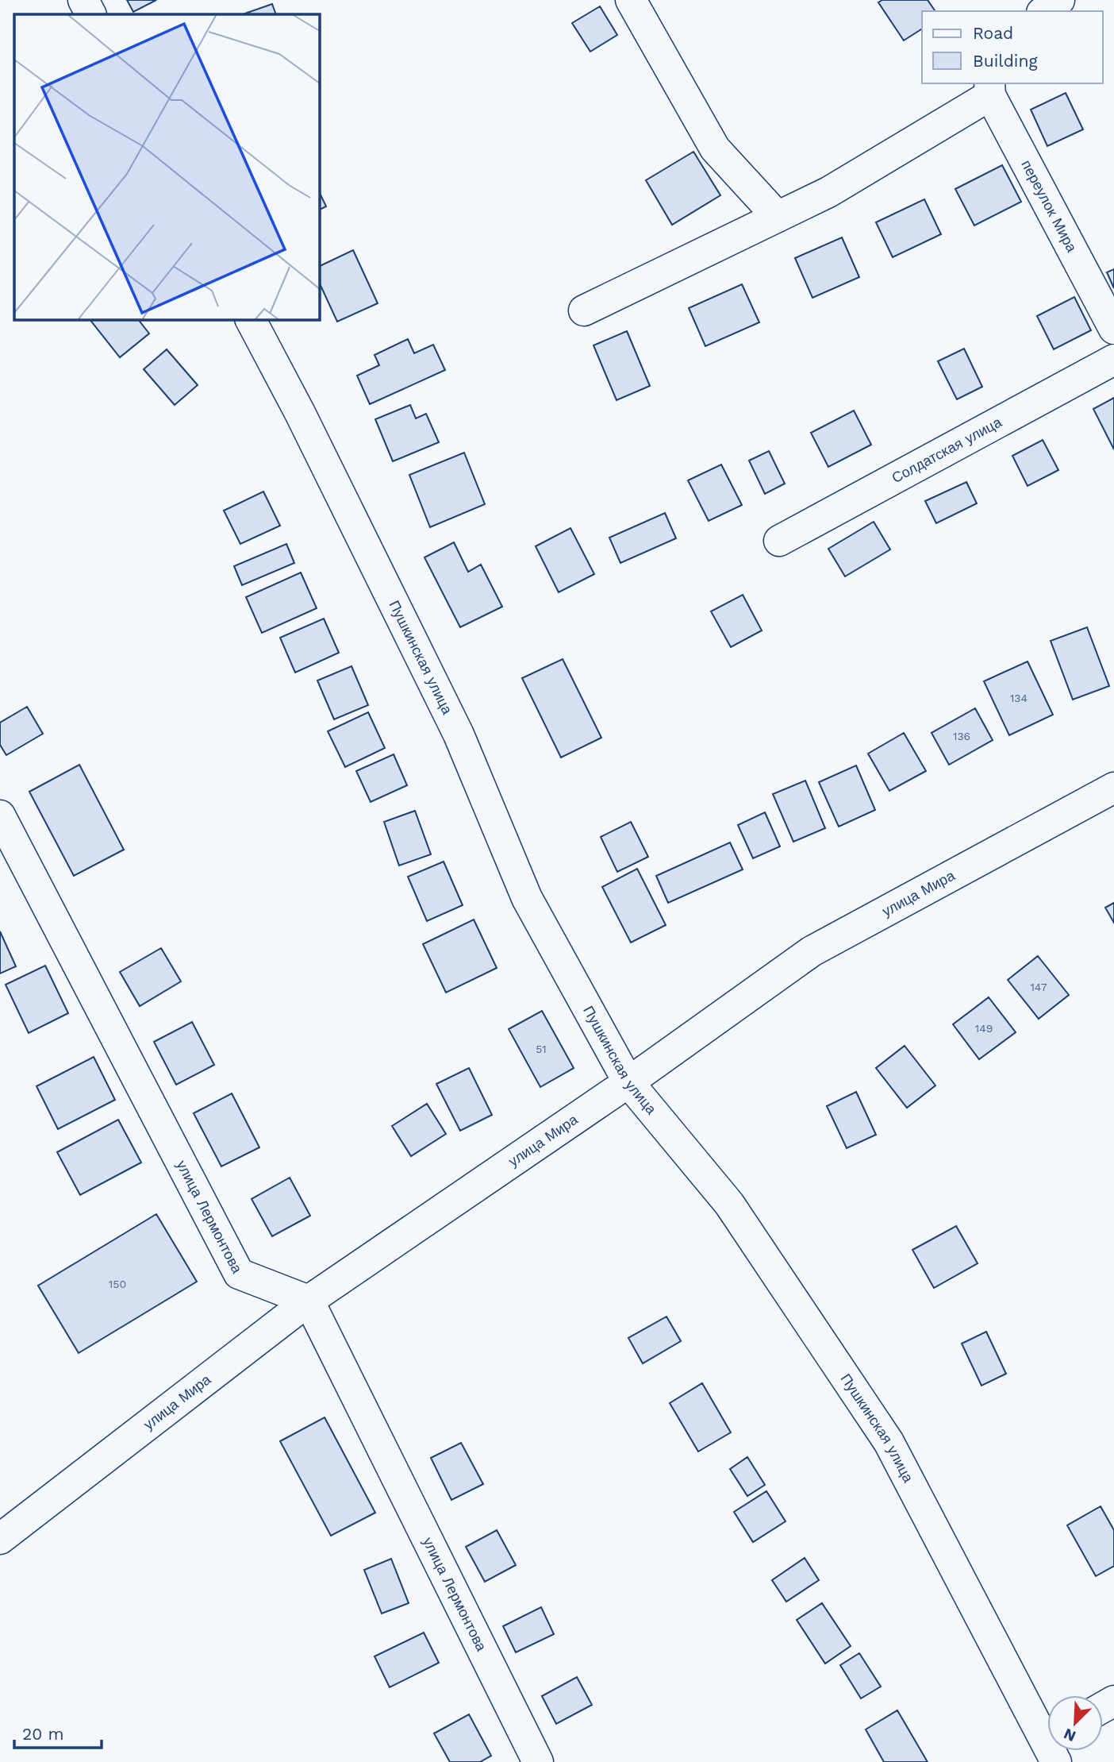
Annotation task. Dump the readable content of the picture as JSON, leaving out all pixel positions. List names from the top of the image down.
{
  "streets": {
    "street": [
      "переулок Мира",
      "Солдатская улица",
      "Пушкинская улица",
      "улица Мира",
      "улица Лермонтова"
    ]
  },
  "crossings": [
    ["Пушкинская улица", "улица Мира"],
    ["улица Мира", "улица Лермонтова"]
  ],
  "house_numbers": [
    "134",
    "136",
    "147",
    "149",
    "51",
    "150"
  ],
  "legend": ["Road", "Building"],
  "scale_bar": "20 m",
  "north": "bottom left"
}
